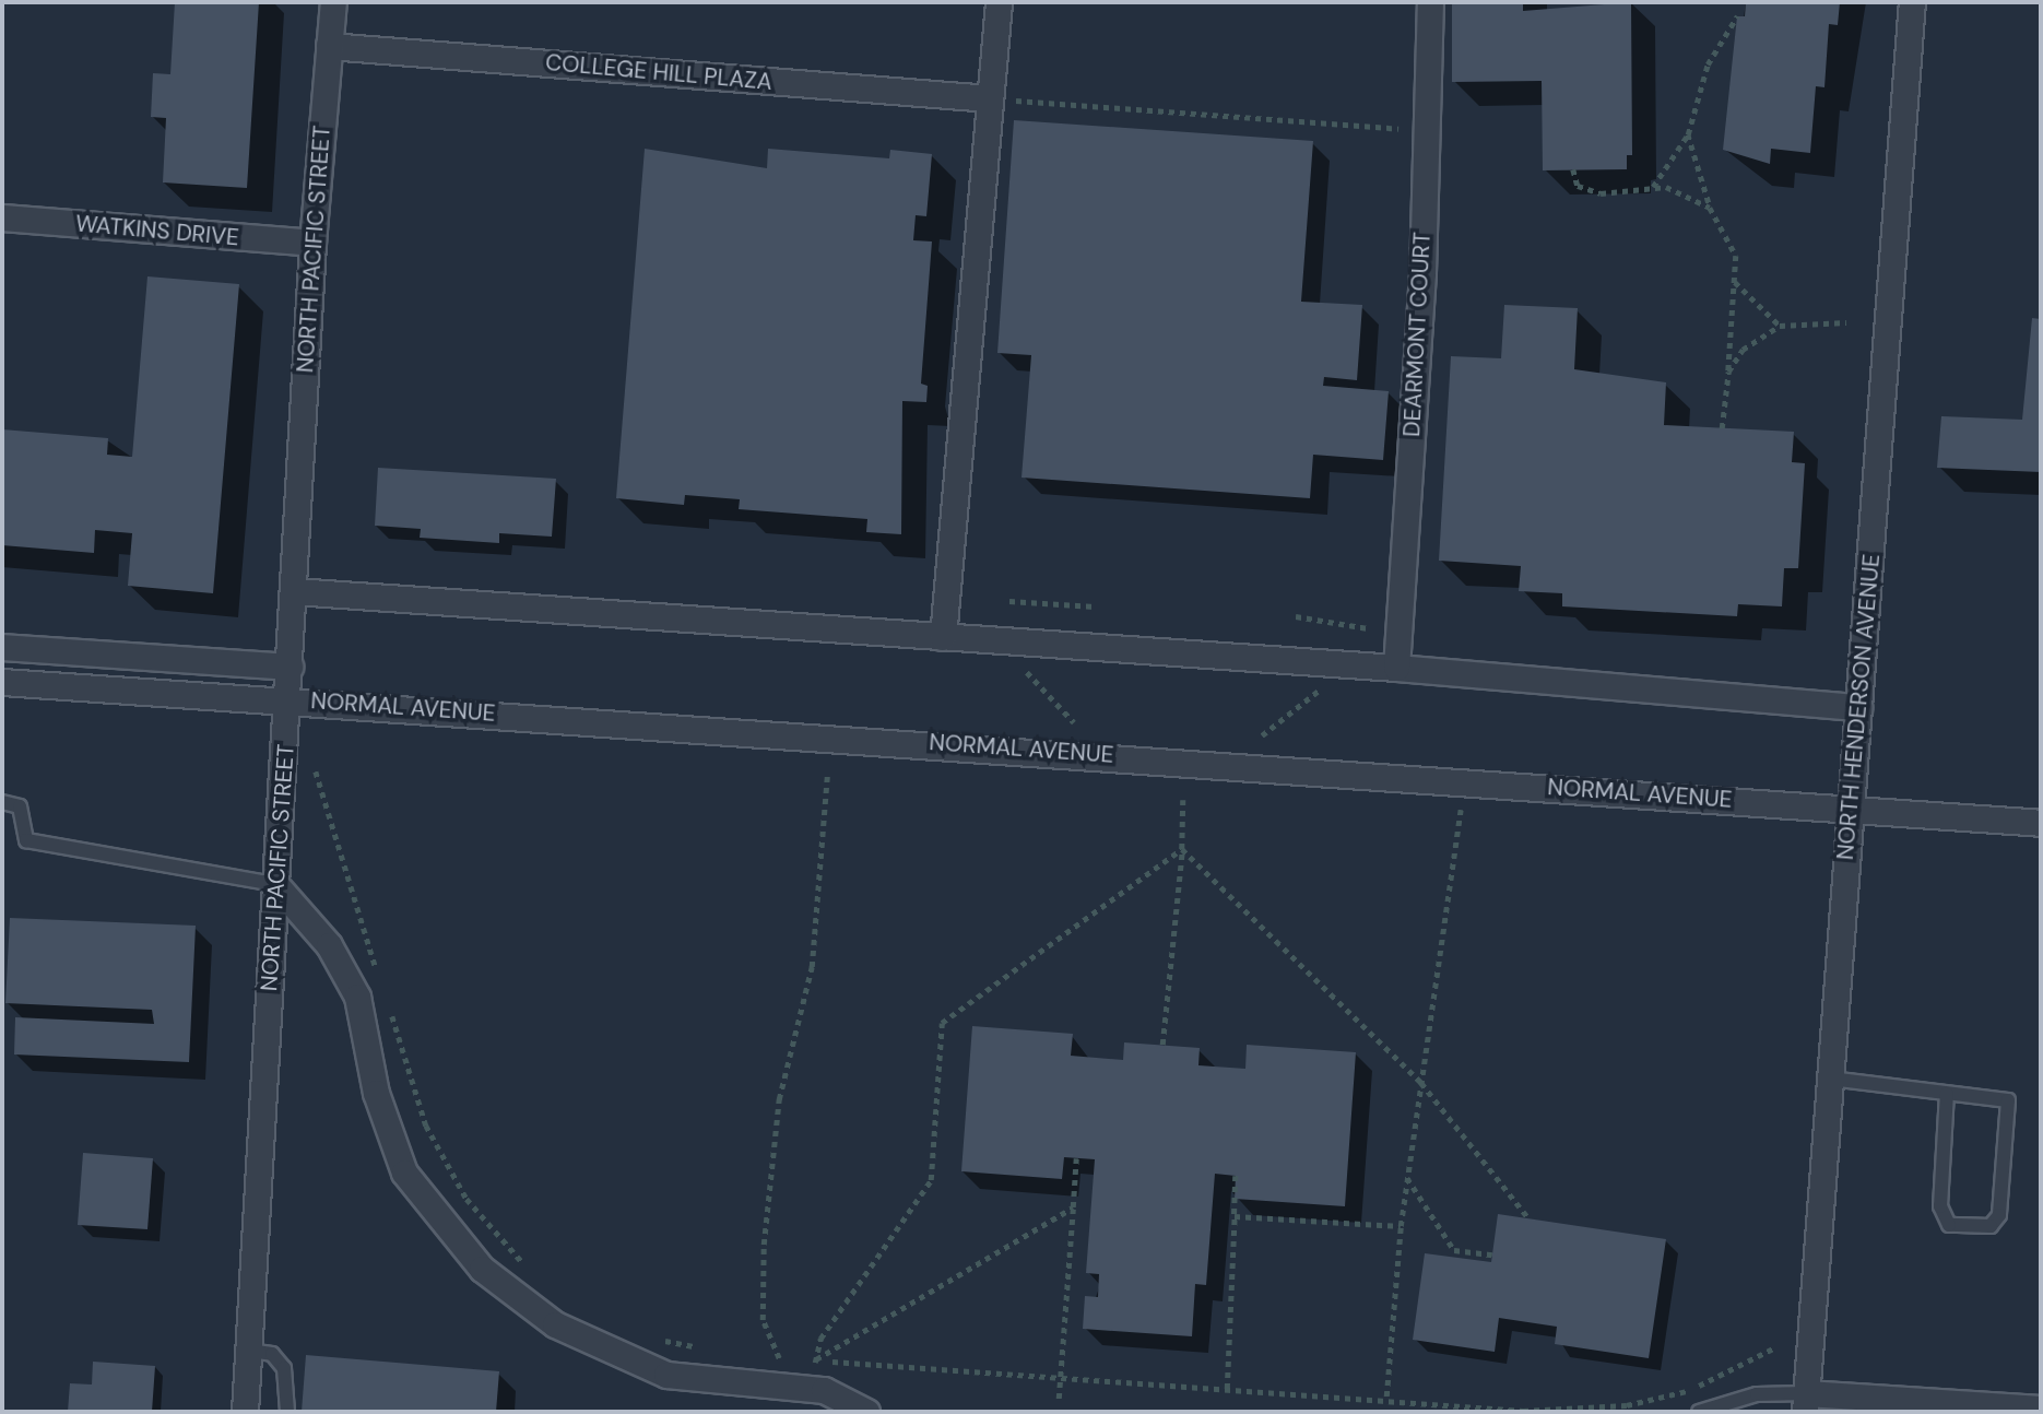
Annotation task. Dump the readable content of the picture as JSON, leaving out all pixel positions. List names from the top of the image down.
{
  "streets": {
    "street": [
      "COLLEGE HILL PLAZA",
      "WATKINS DRIVE",
      "NORTH PACIFIC STREET",
      "DEARMONT COURT",
      "NORMAL AVENUE",
      "NORTH HENDERSON AVENUE"
    ]
  },
  "crossings": [
    ["COLLEGE HILL PLAZA", "NORTH PACIFIC STREET"],
    ["WATKINS DRIVE", "NORTH PACIFIC STREET"],
    ["NORTH PACIFIC STREET", "NORMAL AVENUE"],
    ["NORMAL AVENUE", "NORTH HENDERSON AVENUE"]
  ]
}
